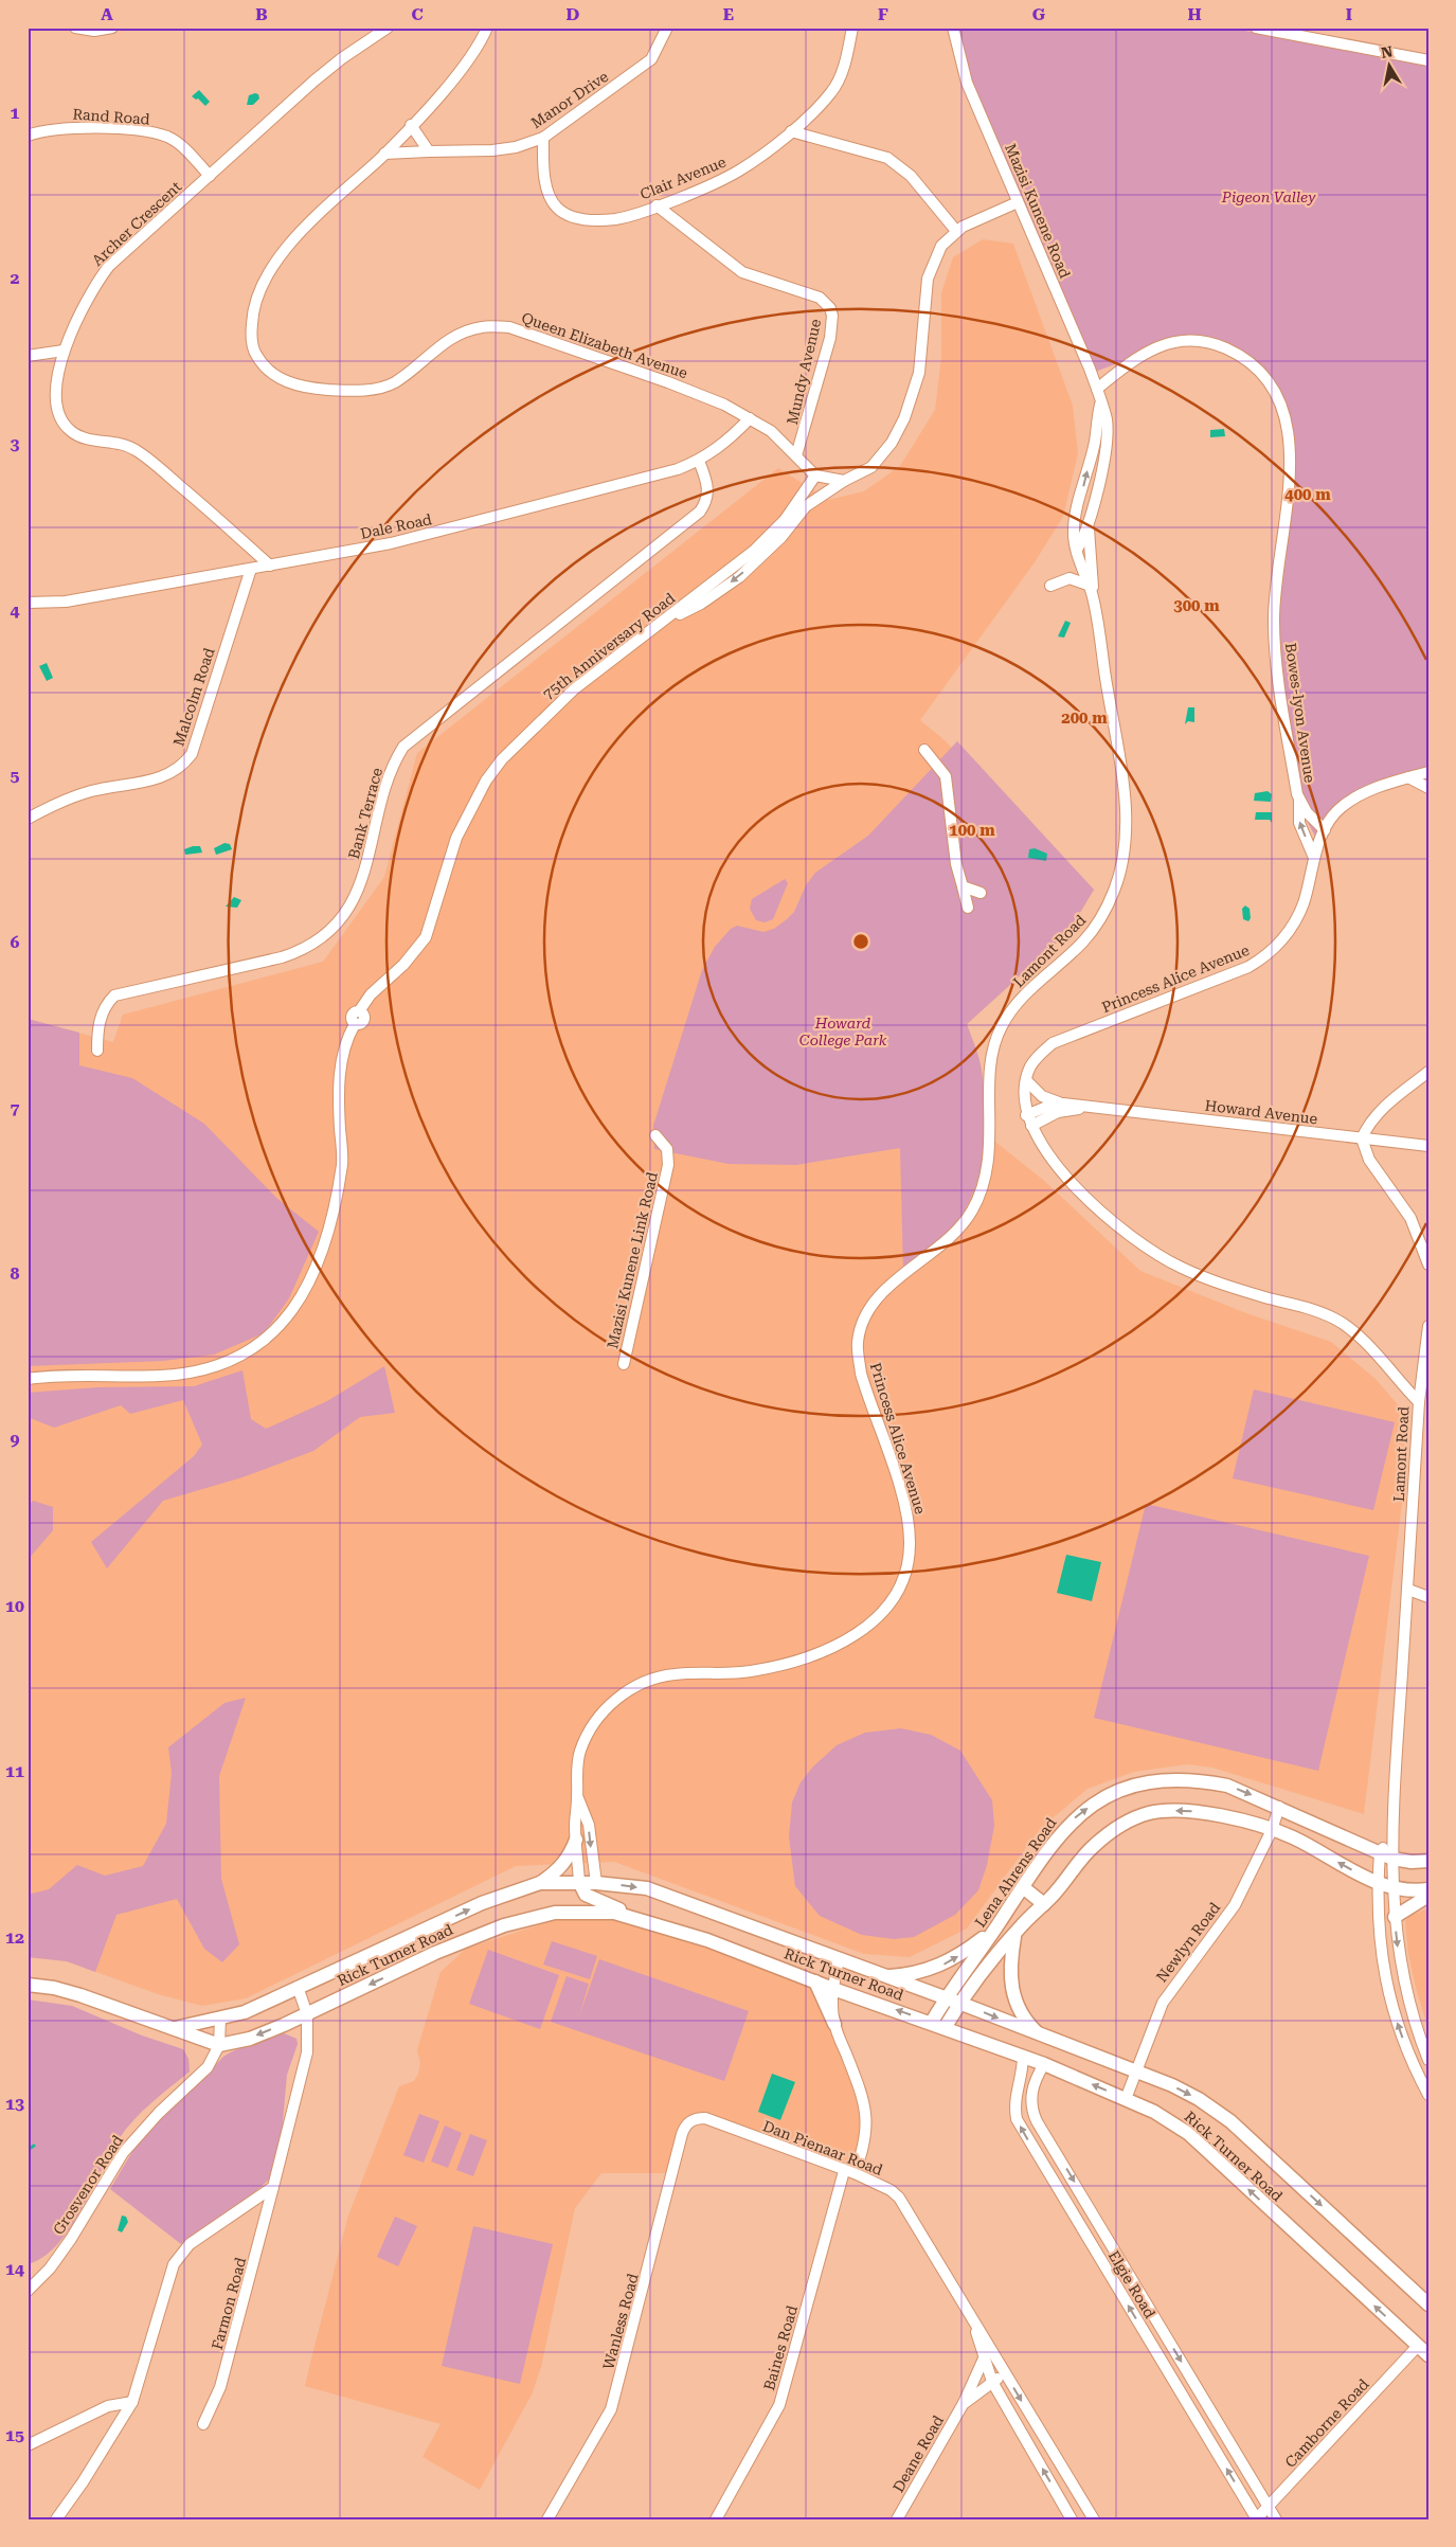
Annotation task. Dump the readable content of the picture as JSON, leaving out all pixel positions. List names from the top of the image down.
{
  "streets": {
    "main road": ["Lena Ahrens Road", "Rick Turner Road"],
    "street": [
      "Manor Drive",
      "Rand Road",
      "Clair Avenue",
      "Mazisi Kunene Road",
      "Archer Crescent",
      "Queen Elizabeth Avenue",
      "Mundy Avenue",
      "Dale Road",
      "75th Anniversary Road",
      "Malcolm Road",
      "Bowes-lyon Avenue",
      "Bank Terrace",
      "Lamont Road",
      "Princess Alice Avenue",
      "Howard Avenue",
      "Mazisi Kunene Link Road",
      "Newlyn Road",
      "Dan Pienaar Road",
      "Grosvenor Road",
      "Elgie Road",
      "Farmon Road",
      "Wanless Road",
      "Baines Road",
      "Camborne Road",
      "Deane Road"
    ]
  },
  "crossings": [
    ["Manor Drive", "Clair Avenue"],
    ["Manor Drive", "Queen Elizabeth Avenue"],
    ["Rand Road", "Archer Crescent"],
    ["Clair Avenue", "Mundy Avenue"],
    ["Mazisi Kunene Road", "Bowes-lyon Avenue"],
    ["Mazisi Kunene Road", "Lamont Road"],
    ["Archer Crescent", "Dale Road"],
    ["Queen Elizabeth Avenue", "Mundy Avenue"],
    ["Queen Elizabeth Avenue", "Dale Road"],
    ["Queen Elizabeth Avenue", "75th Anniversary Road"],
    ["Dale Road", "Malcolm Road"],
    ["Dale Road", "Bank Terrace"],
    ["Bowes-lyon Avenue", "Princess Alice Avenue"],
    ["Lamont Road", "Princess Alice Avenue"],
    ["Lamont Road", "Howard Avenue"],
    ["Lamont Road", "Lena Ahrens Road"],
    ["Princess Alice Avenue", "Howard Avenue"],
    ["Princess Alice Avenue", "Rick Turner Road"],
    ["Lena Ahrens Road", "Newlyn Road"],
    ["Lena Ahrens Road", "Rick Turner Road"],
    ["Newlyn Road", "Rick Turner Road"],
    ["Rick Turner Road", "Grosvenor Road"],
    ["Rick Turner Road", "Elgie Road"],
    ["Rick Turner Road", "Farmon Road"],
    ["Rick Turner Road", "Baines Road"],
    ["Rick Turner Road", "Camborne Road"],
    ["Dan Pienaar Road", "Wanless Road"],
    ["Dan Pienaar Road", "Baines Road"],
    ["Dan Pienaar Road", "Deane Road"],
    ["Elgie Road", "Camborne Road"]
  ],
  "one_way": ["Lena Ahrens Road"],
  "parks": ["Pigeon Valley", "Howard College Park"],
  "north": "top",
  "grid": {
    "columns": [
      "A",
      "B",
      "C",
      "D",
      "E",
      "F",
      "G",
      "H",
      "I"
    ],
    "rows": [
      "1",
      "2",
      "3",
      "4",
      "5",
      "6",
      "7",
      "8",
      "9",
      "10",
      "11",
      "12",
      "13",
      "14",
      "15"
    ]
  },
  "rings": [
    "400 m",
    "300 m",
    "200 m",
    "100 m"
  ]
}
